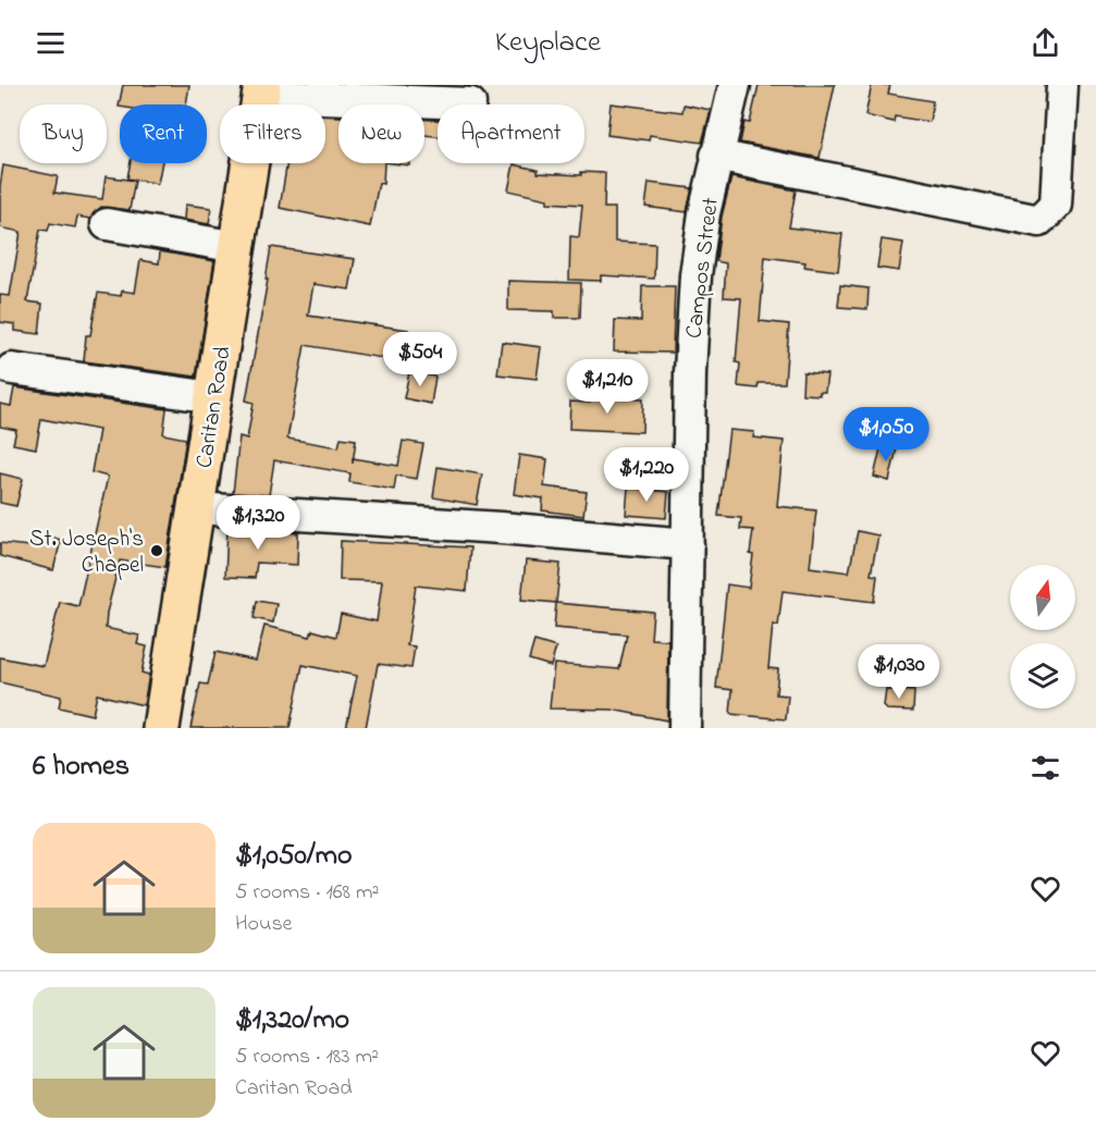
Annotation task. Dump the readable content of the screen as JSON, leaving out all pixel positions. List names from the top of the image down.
{
  "streets": {
    "main road": ["Caritan Road"],
    "street": ["Campos Street"]
  },
  "places": ["St. Joseph's Chapel"],
  "north": "top",
  "page": {
    "header": "Keyplace",
    "chip": [
      "Buy",
      "Rent",
      "Filters",
      "New",
      "Apartment"
    ],
    "price": [
      "$504",
      "$1,210",
      "$1,050",
      "$1,220",
      "$1,320",
      "$1,030"
    ],
    "heading": "6 homes",
    "list": [
      {
        "name": "$1,050/mo",
        "note": "5 rooms · 168 m² · House"
      },
      {
        "name": "$1,320/mo",
        "note": "5 rooms · 183 m² · Caritan Road"
      }
    ]
  }
}
